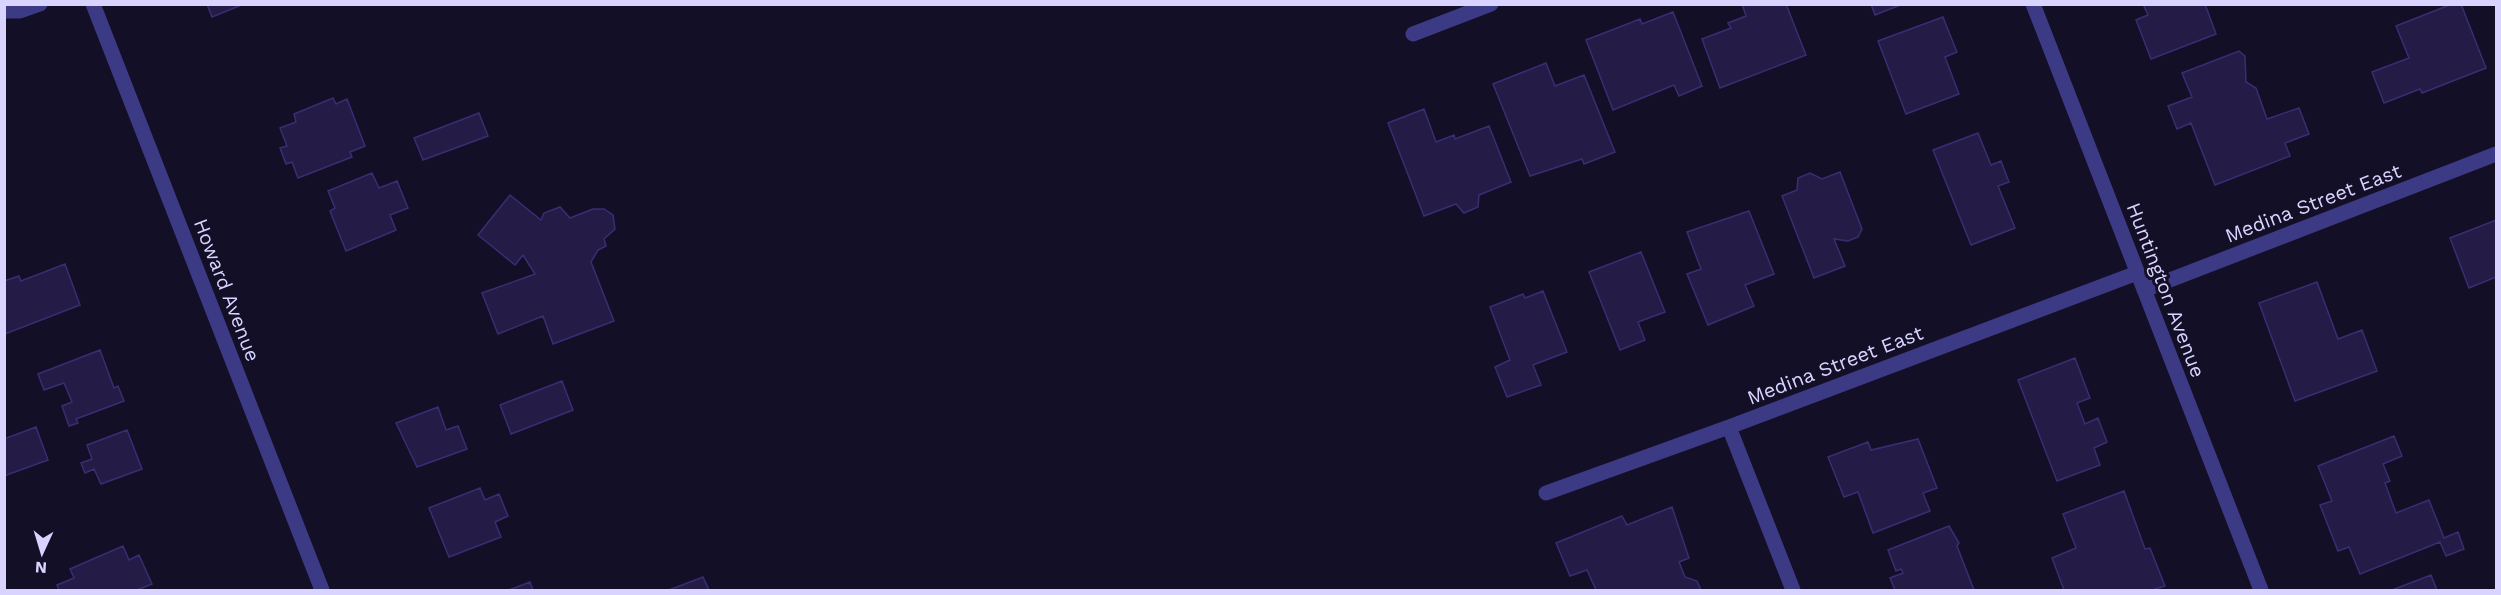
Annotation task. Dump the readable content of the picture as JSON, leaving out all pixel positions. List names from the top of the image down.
{
  "streets": {
    "street": ["Medina Street East", "Howard Avenue", "Huntington Avenue"]
  },
  "crossings": [
    ["Medina Street East", "Huntington Avenue"]
  ],
  "north": "bottom"
}
